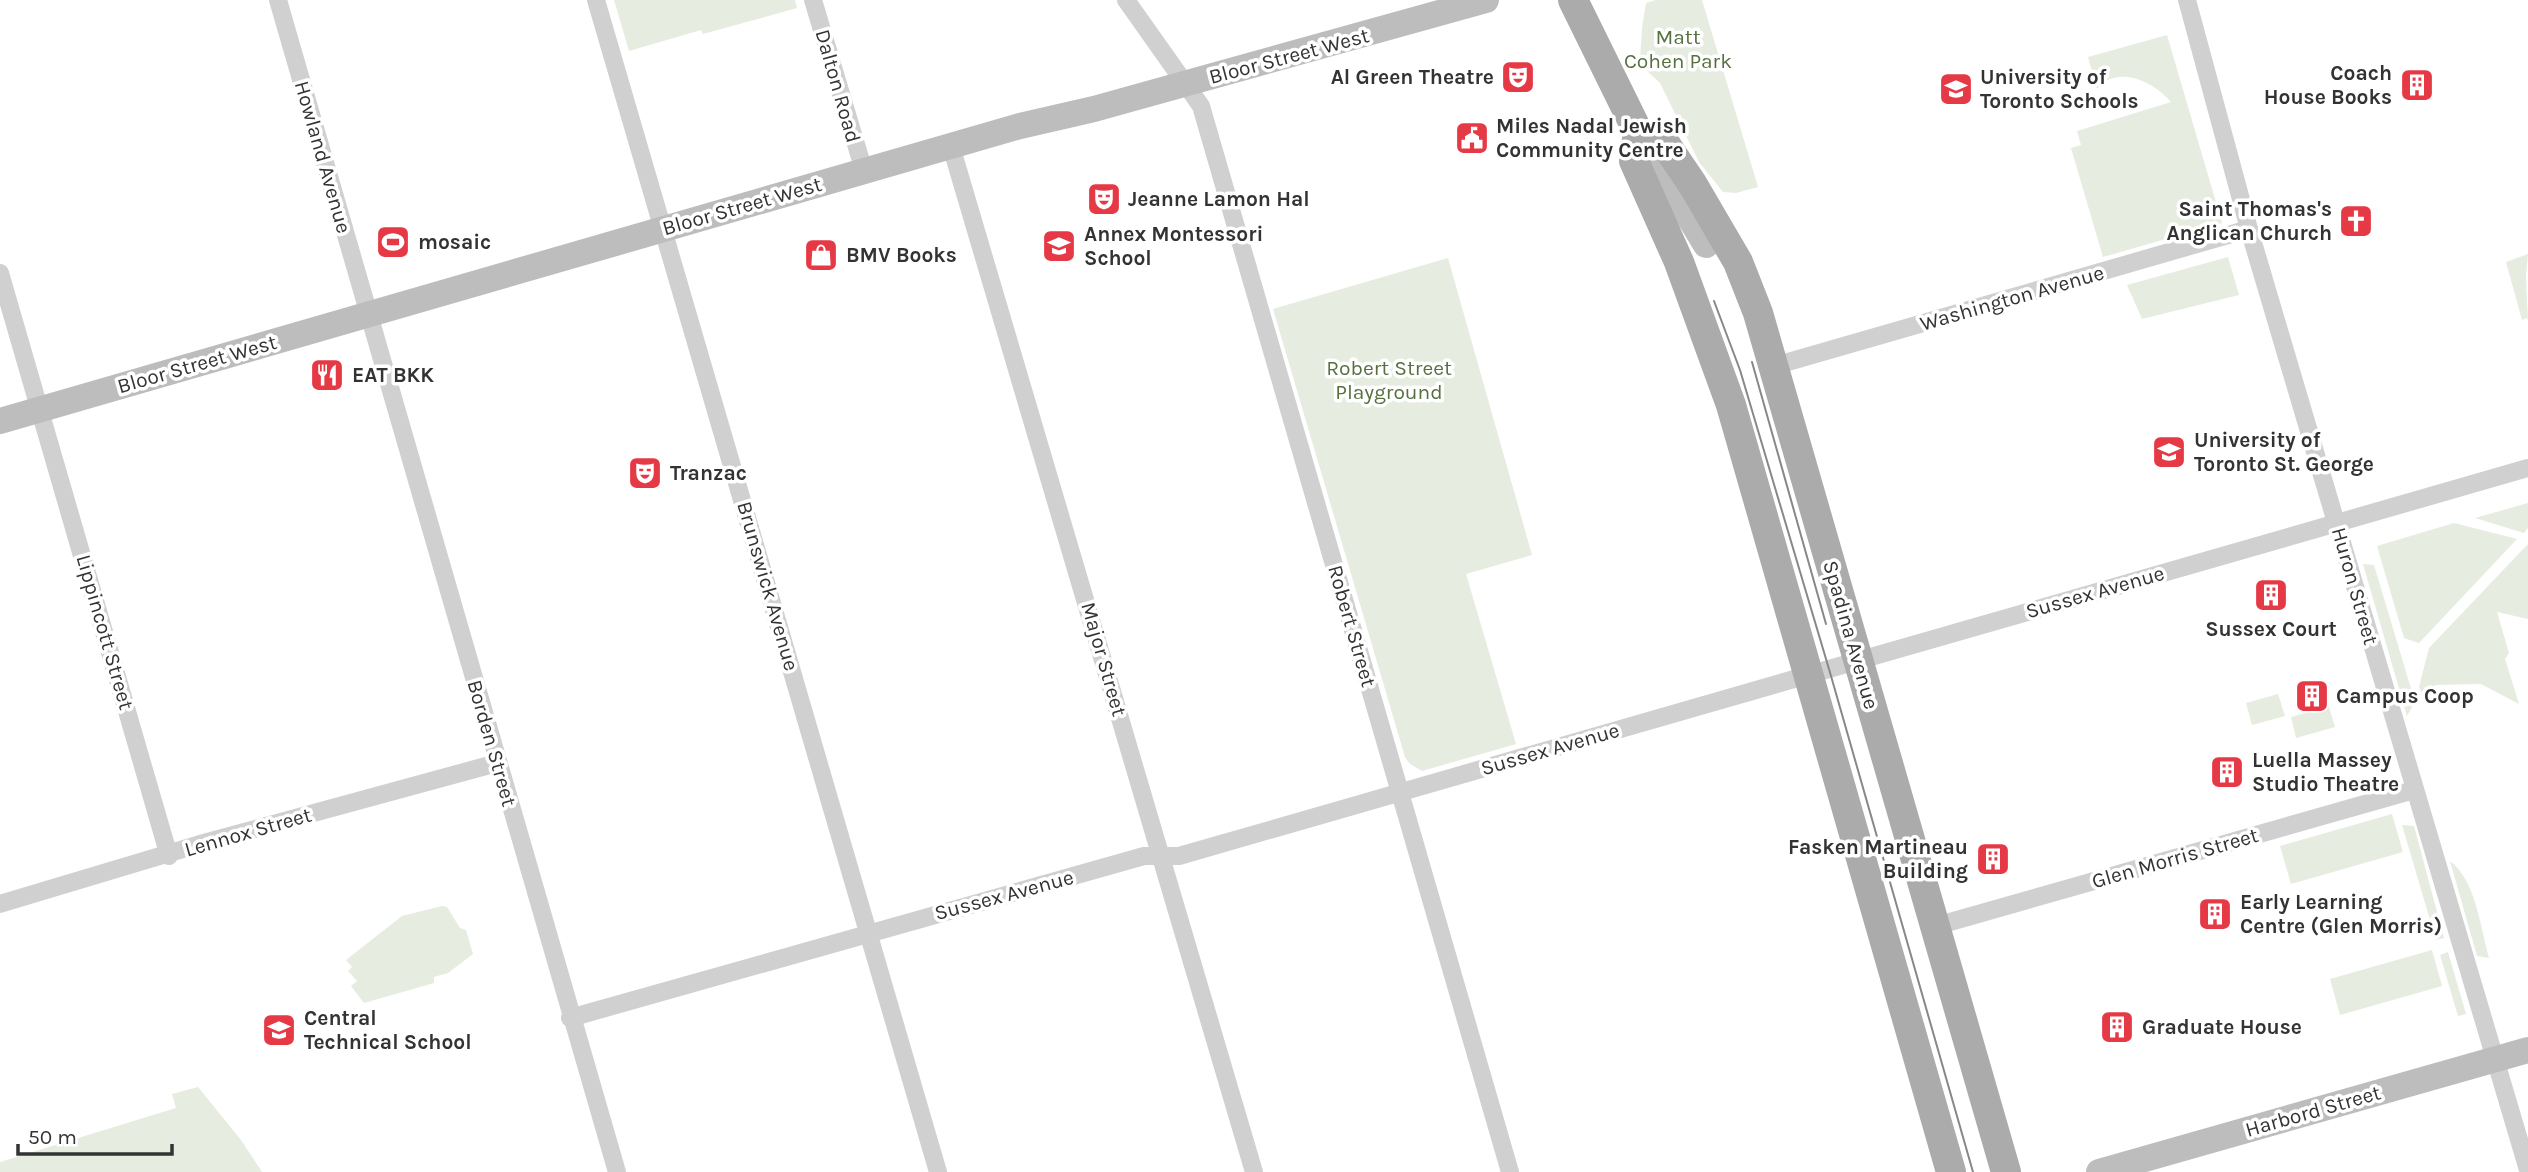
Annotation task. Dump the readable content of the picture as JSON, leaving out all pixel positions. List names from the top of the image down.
{
  "streets": {
    "main road": ["Bloor Street West", "Spadina Avenue", "Harbord Street"],
    "street": [
      "Dalton Road",
      "Howland Avenue",
      "Washington Avenue",
      "Brunswick Avenue",
      "Huron Street",
      "Sussex Avenue",
      "Robert Street",
      "Lippincott Street",
      "Major Street",
      "Borden Street",
      "Lennox Street",
      "Glen Morris Street"
    ]
  },
  "crossings": [
    ["Bloor Street West", "Dalton Road"],
    ["Bloor Street West", "Howland Avenue"],
    ["Bloor Street West", "Brunswick Avenue"],
    ["Bloor Street West", "Robert Street"],
    ["Bloor Street West", "Lippincott Street"],
    ["Bloor Street West", "Major Street"],
    ["Bloor Street West", "Borden Street"],
    ["Howland Avenue", "Borden Street"],
    ["Washington Avenue", "Huron Street"],
    ["Washington Avenue", "Spadina Avenue"],
    ["Brunswick Avenue", "Sussex Avenue"],
    ["Huron Street", "Sussex Avenue"],
    ["Huron Street", "Glen Morris Street"],
    ["Huron Street", "Harbord Street"],
    ["Sussex Avenue", "Robert Street"],
    ["Sussex Avenue", "Spadina Avenue"],
    ["Sussex Avenue", "Major Street"],
    ["Sussex Avenue", "Borden Street"],
    ["Lippincott Street", "Lennox Street"],
    ["Spadina Avenue", "Glen Morris Street"],
    ["Borden Street", "Lennox Street"]
  ],
  "parks": ["Matt Cohen Park", "Robert Street Playground"],
  "places": {
    "theatre": ["Al Green Theatre", "Jeanne Lamon Hal", "Tranzac"],
    "building": [
      "Coach House Books",
      "Sussex Court",
      "Campus Coop",
      "Luella Massey Studio Theatre",
      "Fasken Martineau Building",
      "Early Learning Centre (Glen Morris)",
      "Graduate House"
    ],
    "school or university": [
      "University of Toronto Schools",
      "Annex Montessori School",
      "University of Toronto St. George",
      "Central Technical School"
    ],
    "public building": ["Miles Nadal Jewish Community Centre"],
    "church": ["Saint Thomas's Anglican Church"],
    "sports": ["mosaic"],
    "shop": ["BMV Books"],
    "restaurant": ["EAT BKK"]
  },
  "scale_bar": "50 m"
}
